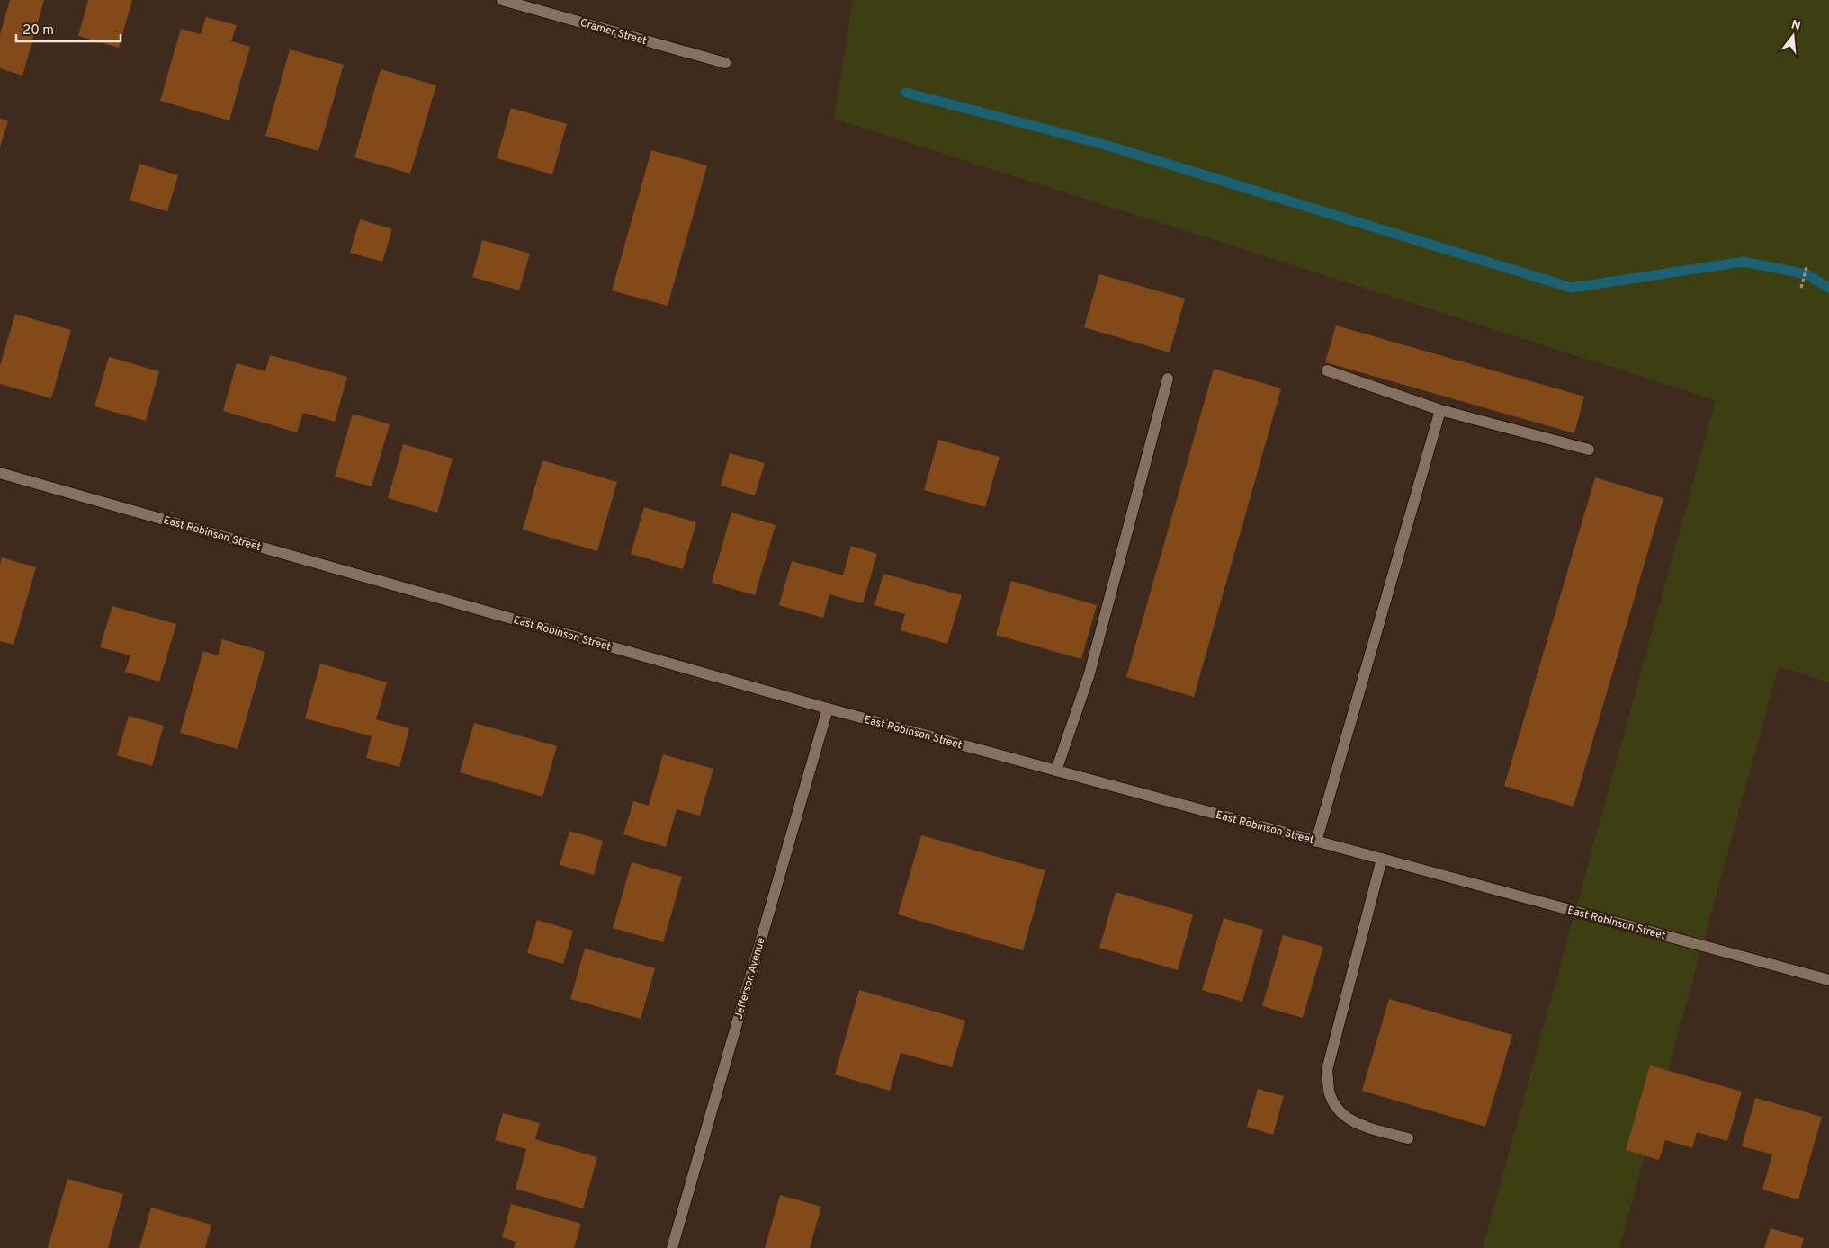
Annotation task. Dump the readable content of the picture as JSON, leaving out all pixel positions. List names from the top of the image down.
{
  "streets": {
    "street": ["Cramer Street", "East Robinson Street", "Jefferson Avenue"]
  },
  "crossings": [
    ["East Robinson Street", "Jefferson Avenue"]
  ],
  "scale_bar": "20 m",
  "north": "top"
}
